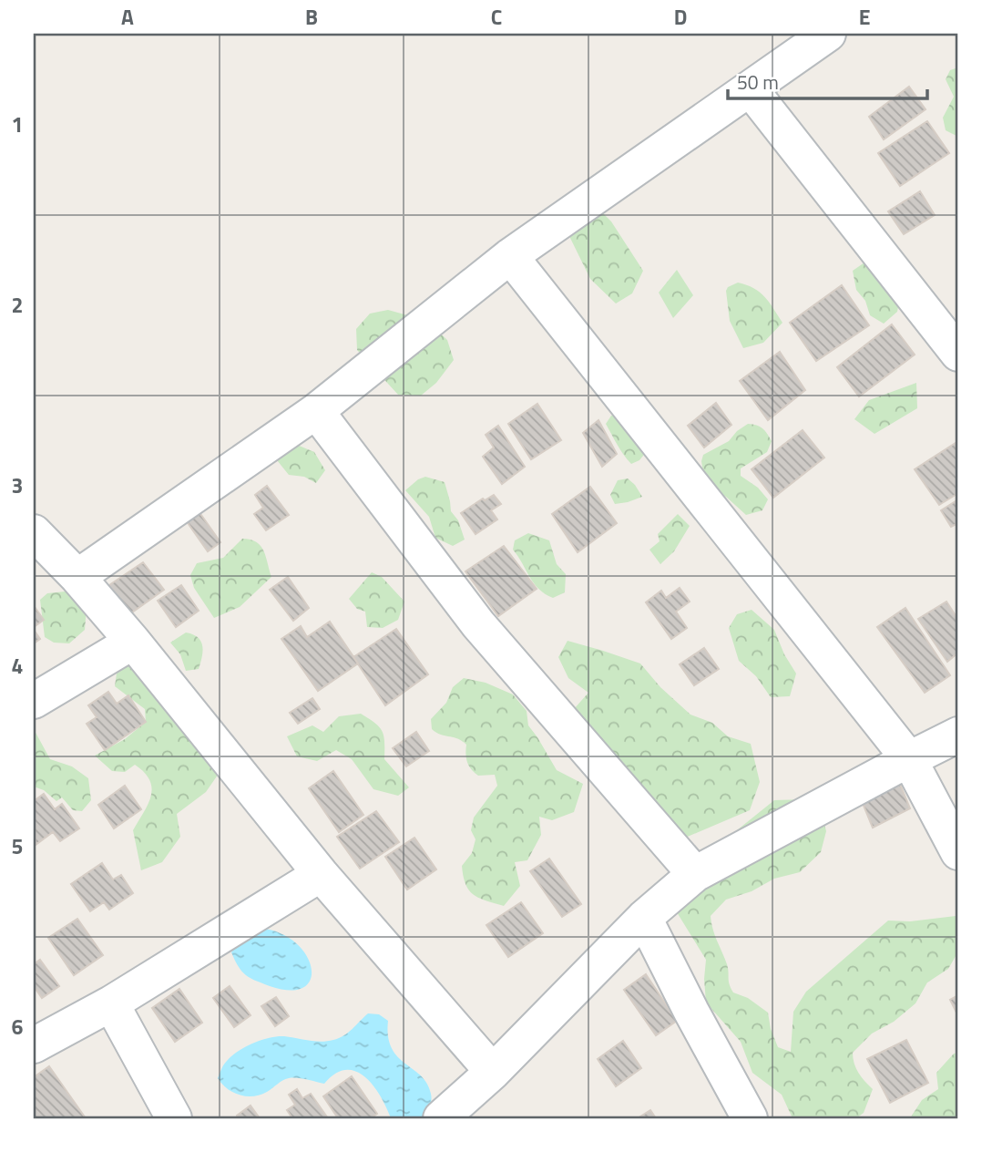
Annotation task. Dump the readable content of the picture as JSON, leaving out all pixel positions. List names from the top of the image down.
{
  "scale_bar": "50 m",
  "grid": {
    "columns": [
      "A",
      "B",
      "C",
      "D",
      "E"
    ],
    "rows": [
      "1",
      "2",
      "3",
      "4",
      "5",
      "6"
    ]
  }
}
